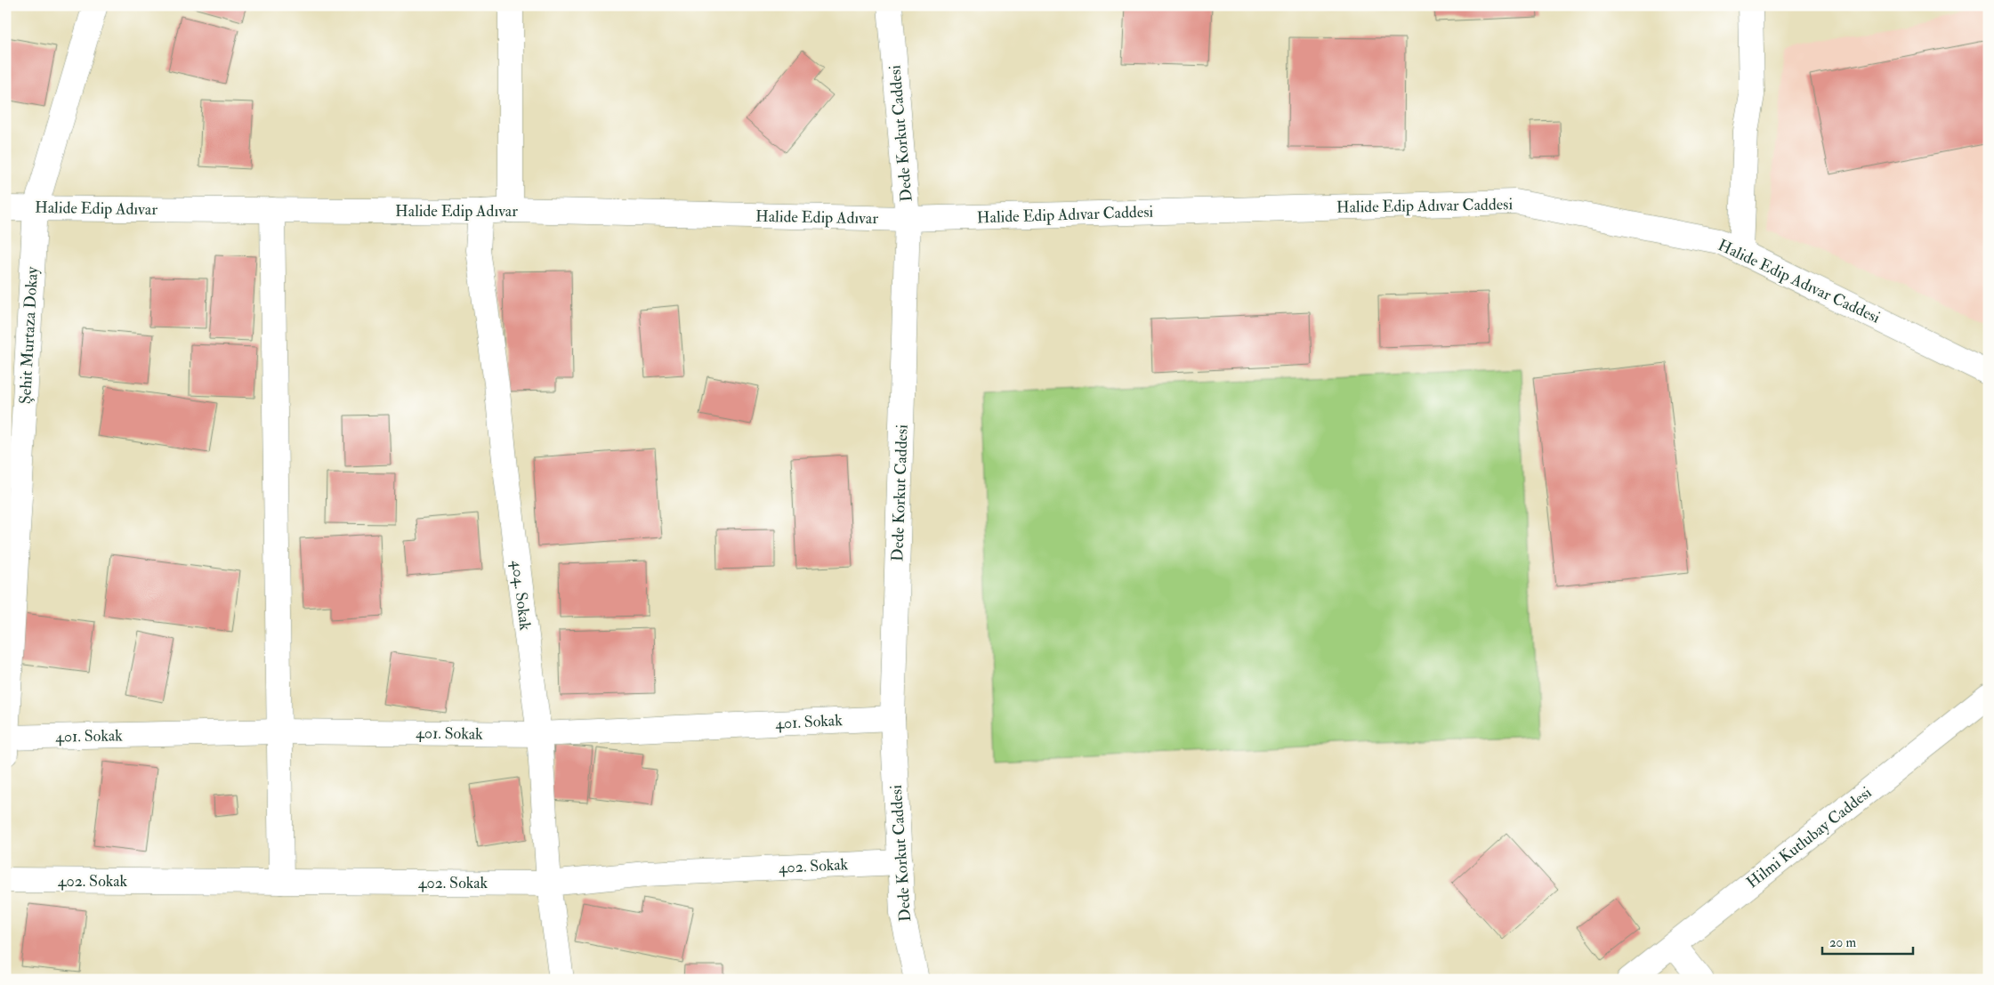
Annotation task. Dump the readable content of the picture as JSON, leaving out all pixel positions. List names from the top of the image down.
{
  "streets": {
    "street": [
      "Dede Korkut Caddesi",
      "Halide Edip Adıvar Caddesi",
      "Halide Edip Adıvar",
      "Şehit Murtaza Dokay",
      "404. Sokak",
      "401. Sokak",
      "Hilmi Kutlubay Caddesi",
      "402. Sokak"
    ]
  },
  "crossings": [
    ["Dede Korkut Caddesi", "Halide Edip Adıvar Caddesi"],
    ["Dede Korkut Caddesi", "Halide Edip Adıvar"],
    ["Dede Korkut Caddesi", "401. Sokak"],
    ["Dede Korkut Caddesi", "402. Sokak"],
    ["Halide Edip Adıvar Caddesi", "Halide Edip Adıvar"],
    ["Halide Edip Adıvar", "Şehit Murtaza Dokay"],
    ["Halide Edip Adıvar", "404. Sokak"],
    ["Şehit Murtaza Dokay", "401. Sokak"],
    ["404. Sokak", "401. Sokak"],
    ["404. Sokak", "402. Sokak"]
  ],
  "scale_bar": "20 m"
}
